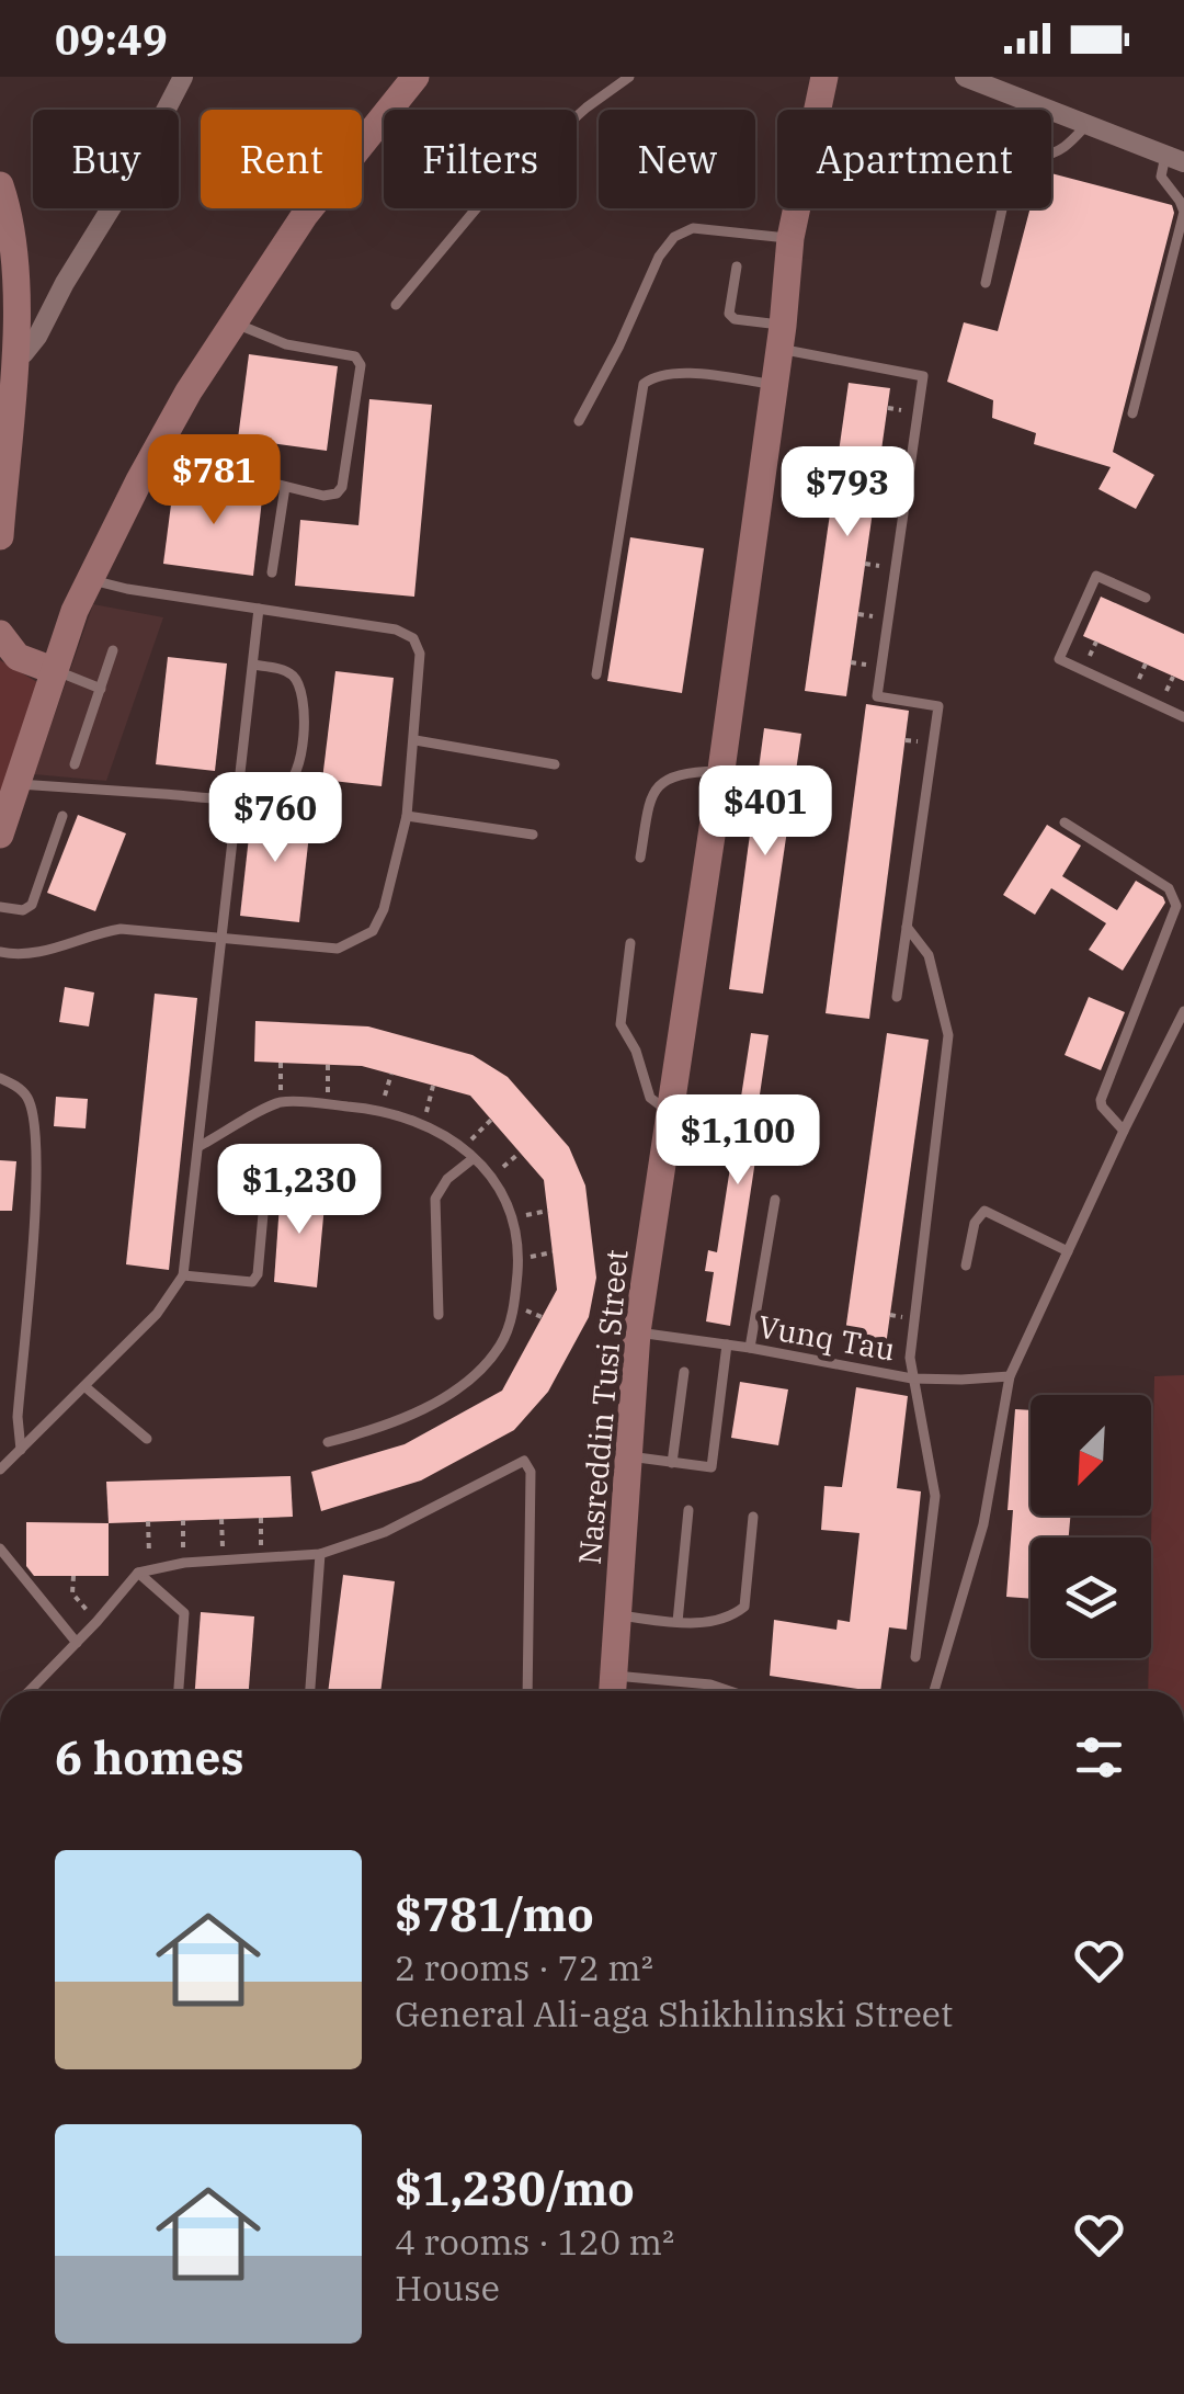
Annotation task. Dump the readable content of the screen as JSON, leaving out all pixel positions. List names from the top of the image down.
{
  "streets": {
    "main road": ["Nasreddin Tusi Street"],
    "lane": ["Vunq Tau"]
  },
  "crossings": [
    ["Vunq Tau", "Nasreddin Tusi Street"]
  ],
  "north": "bottom left",
  "page": {
    "status": "09:49",
    "chip": [
      "Buy",
      "Rent",
      "Filters",
      "New",
      "Apartment"
    ],
    "price": [
      "$781",
      "$793",
      "$401",
      "$760",
      "$1,100",
      "$1,230"
    ],
    "heading": "6 homes",
    "list": [
      {
        "name": "$781/mo",
        "note": "2 rooms · 72 m² · General Ali-aga Shikhlinski Street"
      },
      {
        "name": "$1,230/mo",
        "note": "4 rooms · 120 m² · House"
      }
    ]
  }
}
